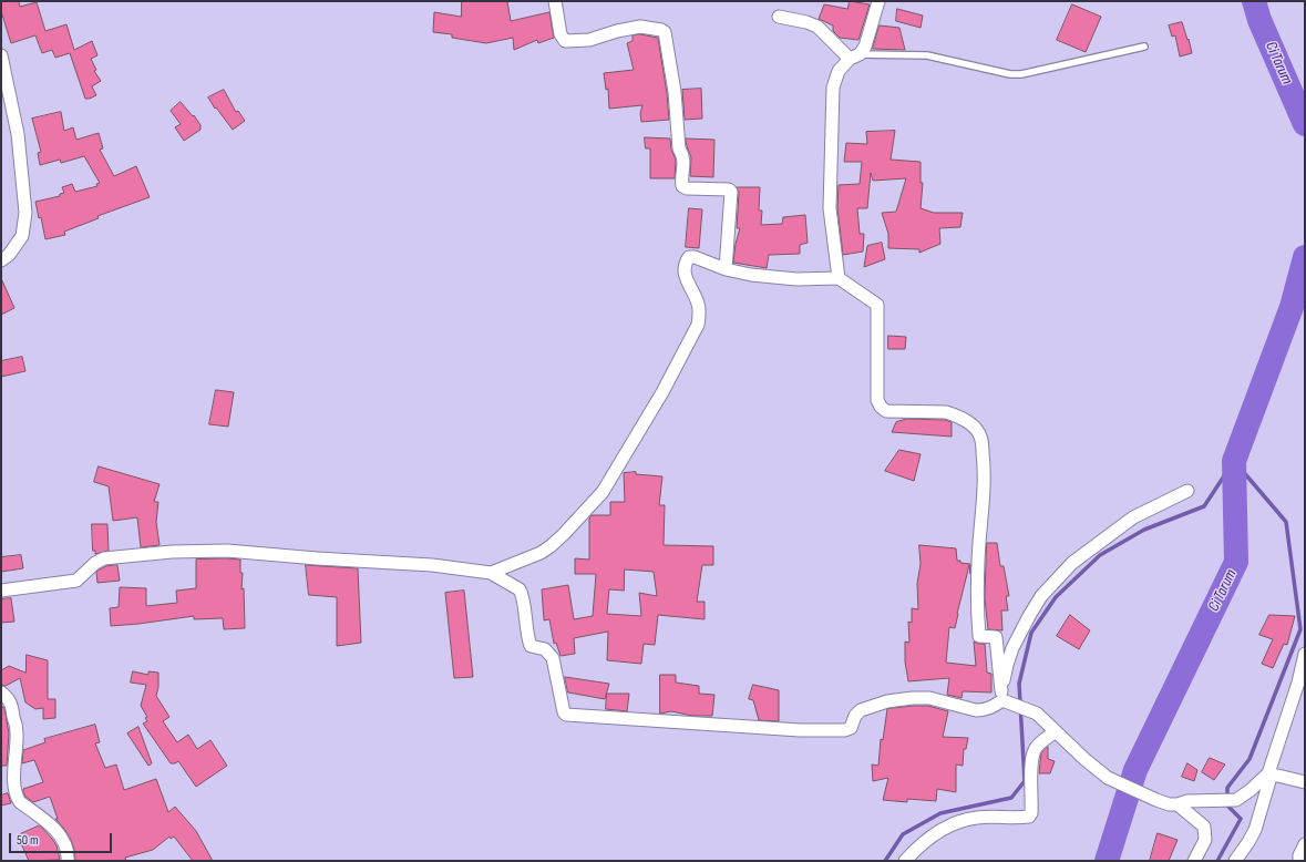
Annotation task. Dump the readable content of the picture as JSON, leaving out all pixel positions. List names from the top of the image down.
{
  "water": ["Ci Tarum"],
  "scale_bar": "50 m"
}
